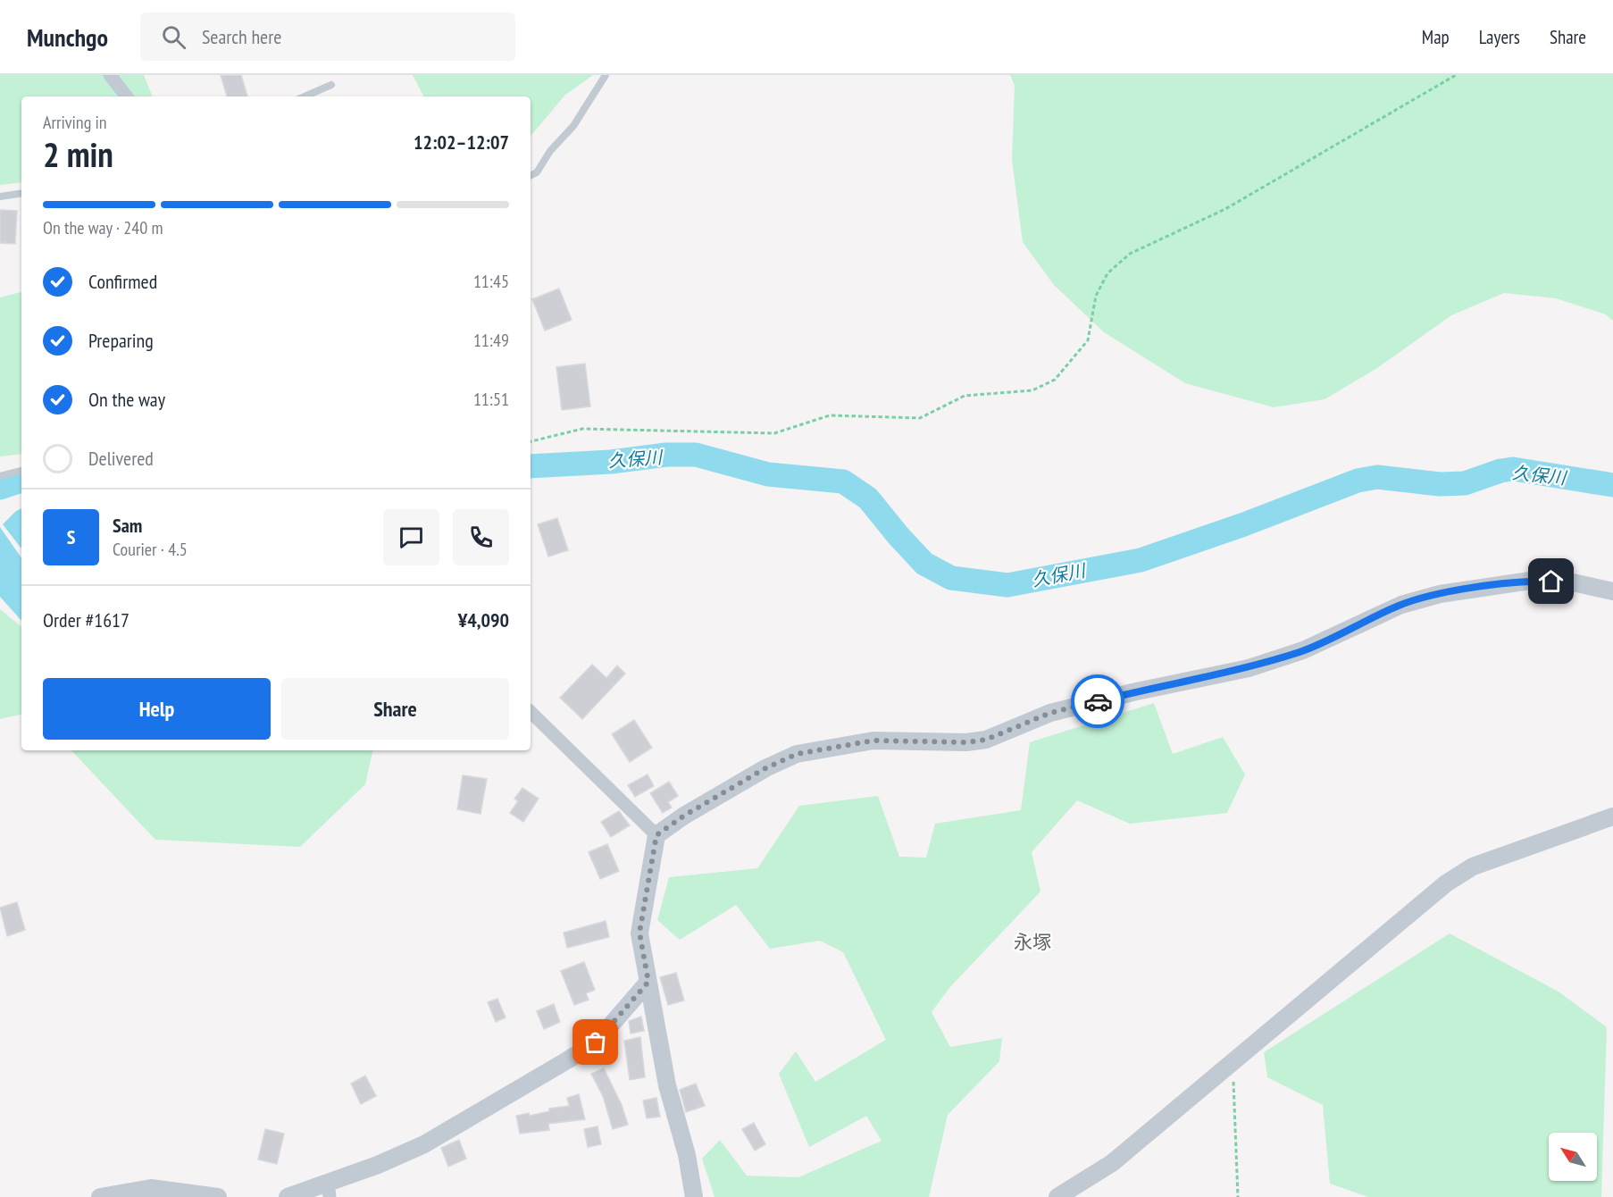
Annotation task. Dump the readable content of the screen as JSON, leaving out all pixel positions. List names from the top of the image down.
{
  "districts": ["永塚"],
  "water": ["久保川"],
  "north": "top left",
  "page": {
    "header": "Munchgo",
    "search": "Search here",
    "nav": ["Map", "Layers", "Share"],
    "heading": ["2 min", "Arriving in", "12:02–12:07"],
    "panel": [
      "Sam",
      "Courier · 4.5",
      "Order #1617",
      "¥4,090"
    ],
    "bar": "On the way · 240 m",
    "list": [
      ["Confirmed", "11:45"],
      ["Preparing", "11:49"],
      ["On the way", "11:51"],
      "Delivered"
    ],
    "round": "S",
    "buttons": ["Help", "Share"]
  }
}
